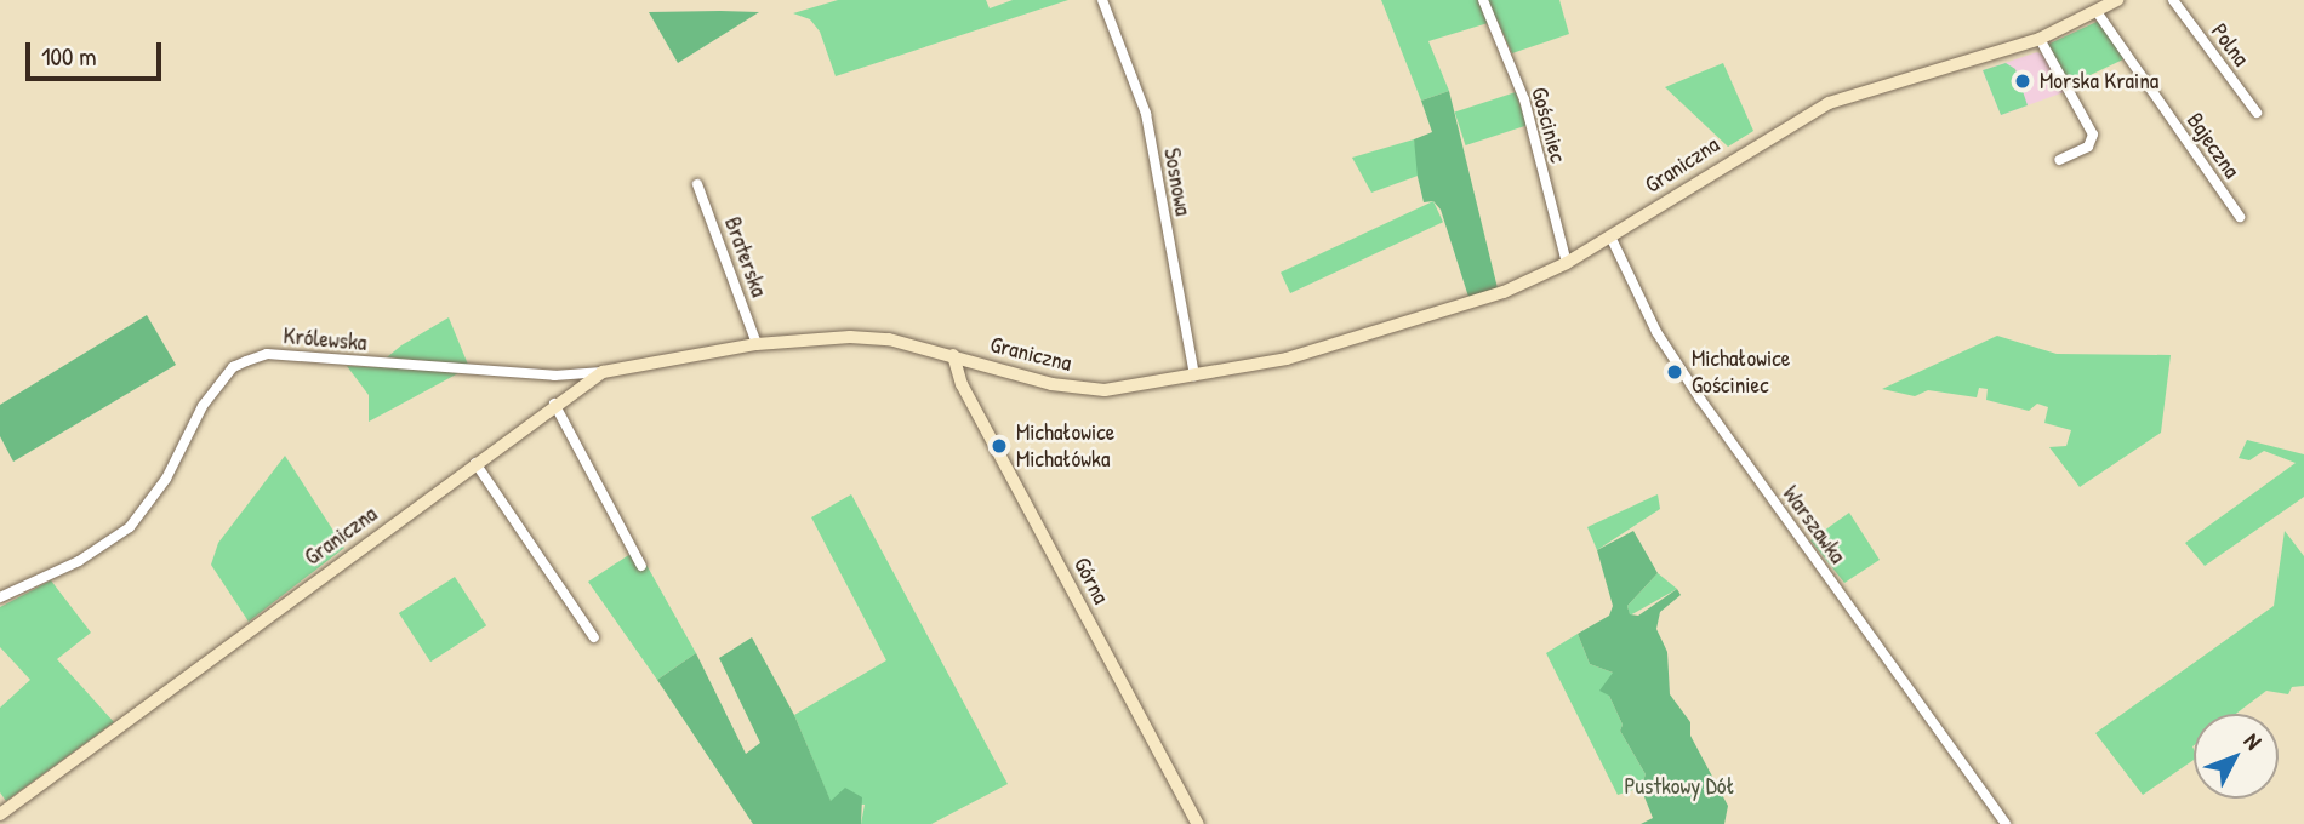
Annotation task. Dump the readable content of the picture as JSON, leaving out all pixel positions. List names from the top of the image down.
{
  "streets": {
    "street": [
      "Polna",
      "Gościniec",
      "Bajeczna",
      "Graniczna",
      "Sosnowa",
      "Braterska",
      "Królewska",
      "Warszawka",
      "Górna"
    ]
  },
  "crossings": [
    ["Gościniec", "Graniczna"],
    ["Bajeczna", "Graniczna"],
    ["Graniczna", "Sosnowa"],
    ["Graniczna", "Braterska"],
    ["Graniczna", "Królewska"],
    ["Graniczna", "Warszawka"],
    ["Graniczna", "Górna"]
  ],
  "parks": ["Pustkowy Dół"],
  "places": ["Morska Kraina", "Michałowice Gościniec", "Michałowice Michałówka"],
  "scale_bar": "100 m",
  "north": "top right"
}
